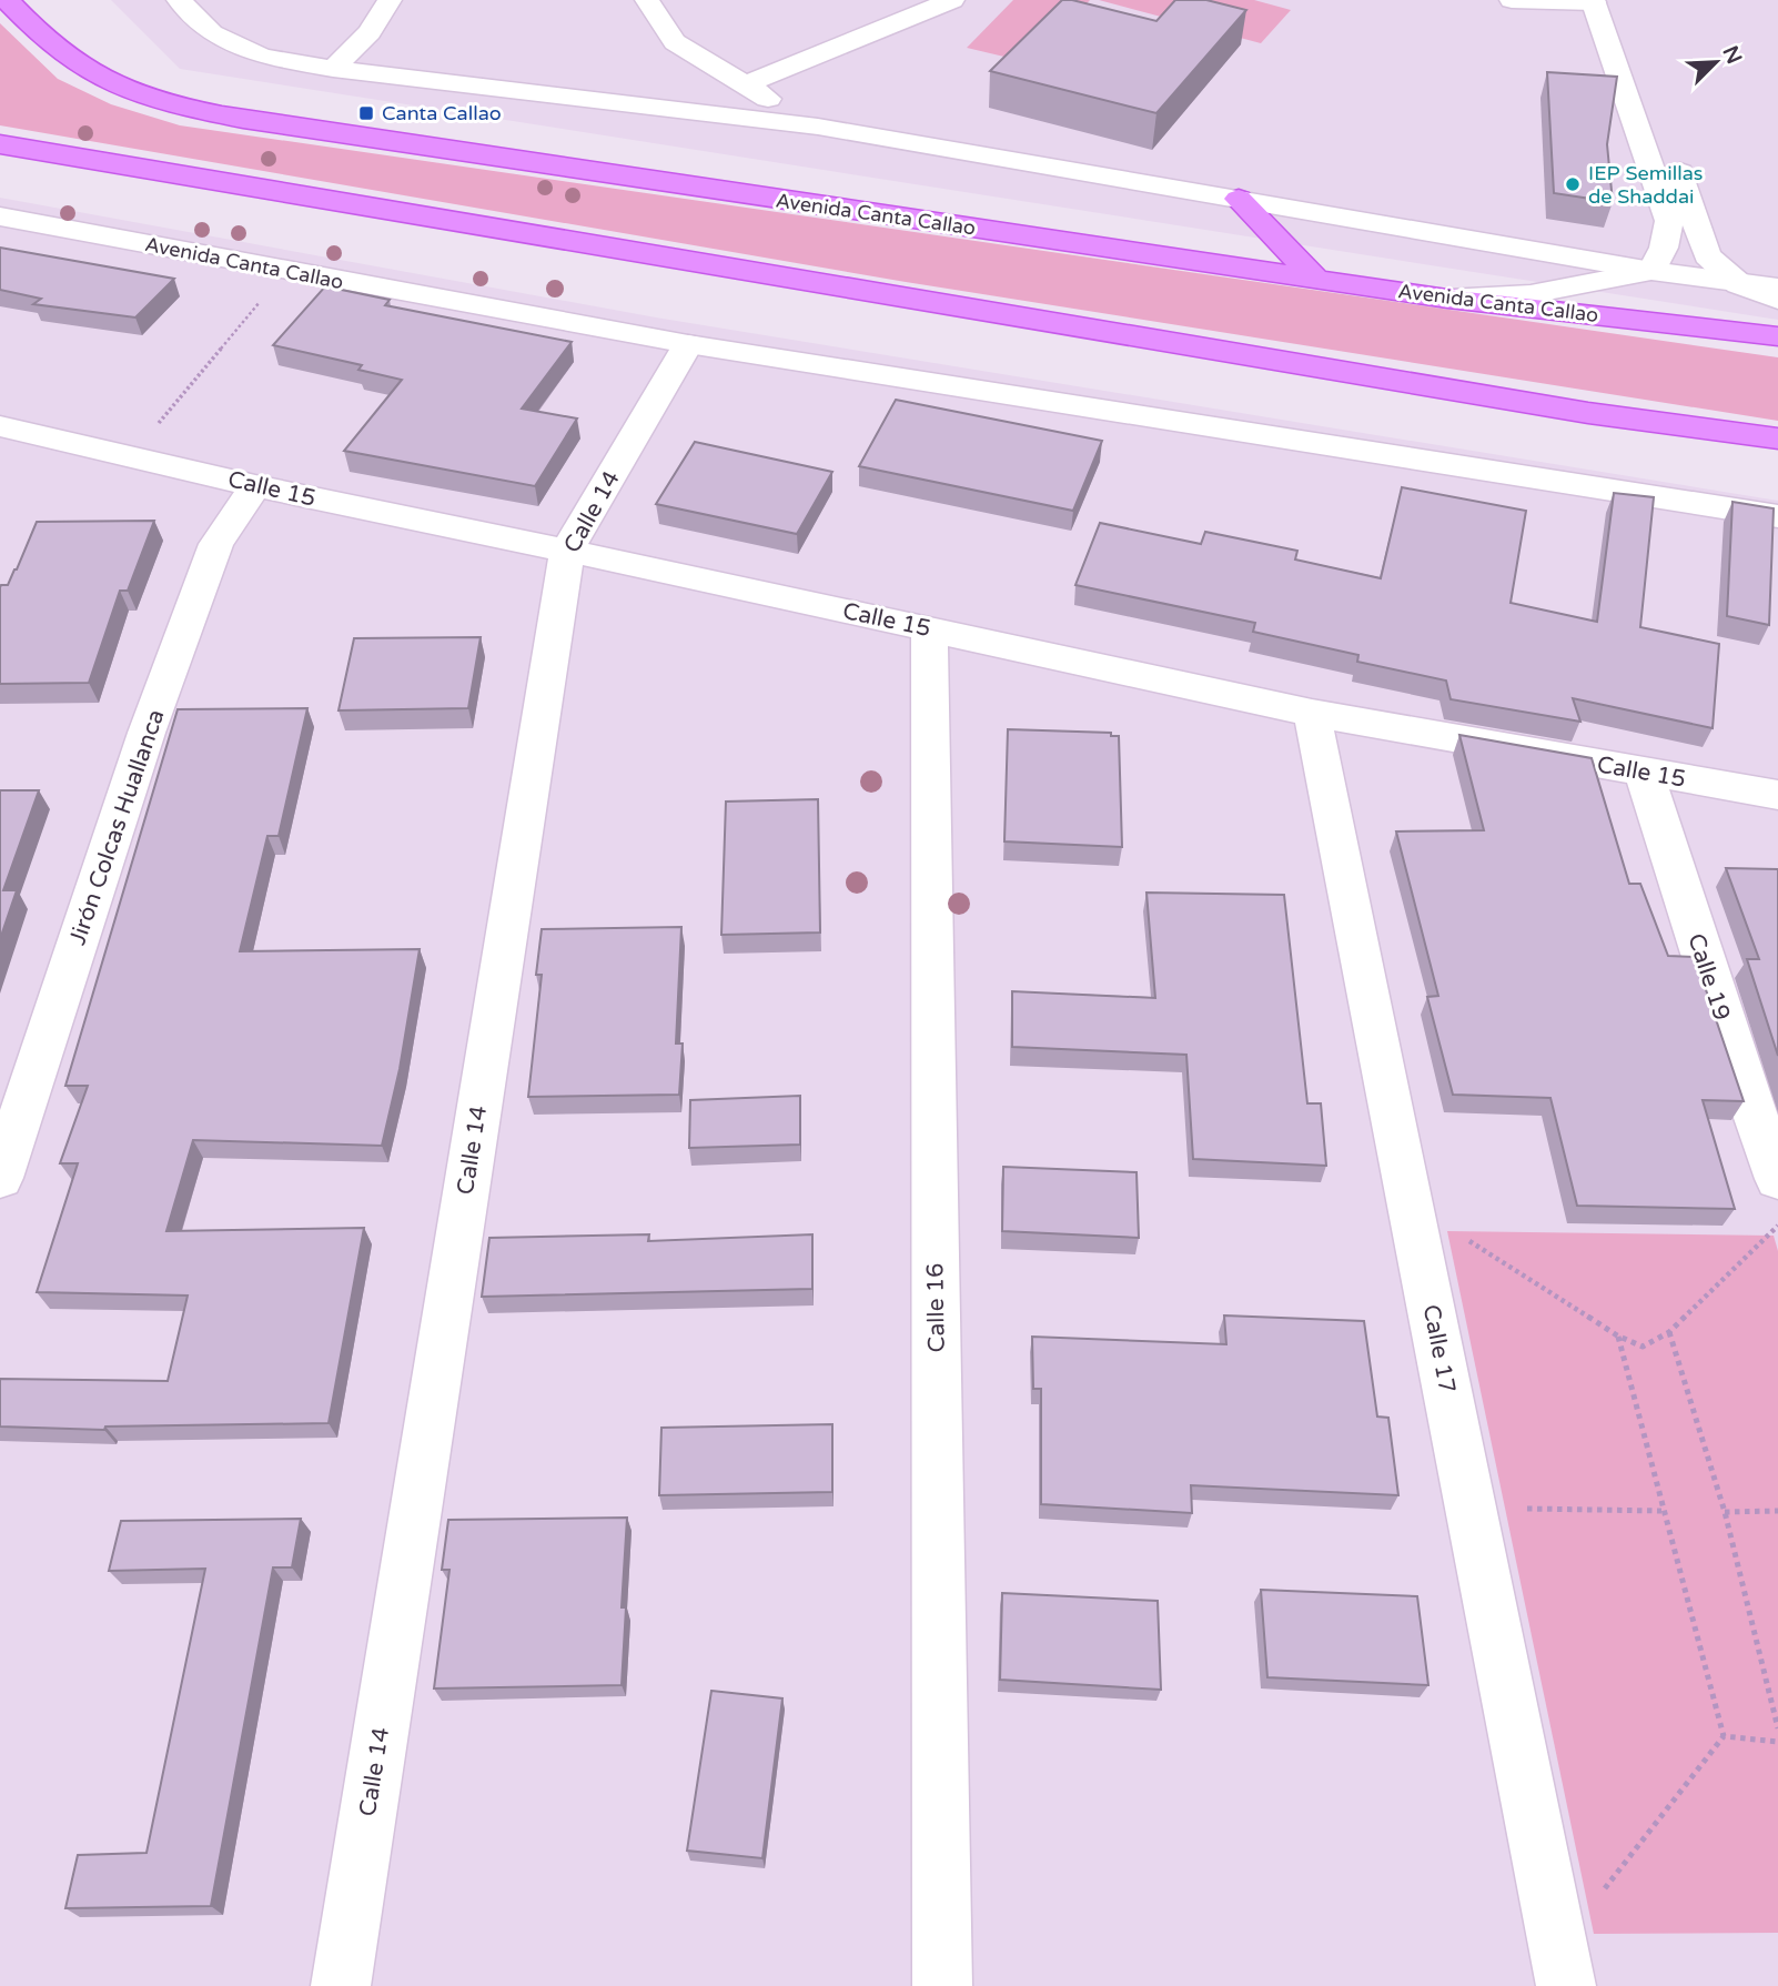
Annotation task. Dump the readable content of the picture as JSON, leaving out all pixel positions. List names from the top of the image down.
{
  "streets": {
    "main road": ["Avenida Canta Callao"],
    "street": [
      "Calle 15",
      "Calle 14",
      "Jirón Colcas Huallanca",
      "Calle 19",
      "Calle 16",
      "Calle 17"
    ]
  },
  "crossings": [
    ["Avenida Canta Callao", "Calle 14"],
    ["Calle 15", "Calle 14"],
    ["Calle 15", "Jirón Colcas Huallanca"],
    ["Calle 15", "Calle 19"],
    ["Calle 15", "Calle 16"],
    ["Calle 15", "Calle 17"]
  ],
  "places": {
    "transit": ["Canta Callao"],
    "other": ["IEP Semillas de Shaddai"]
  },
  "north": "top right"
}
